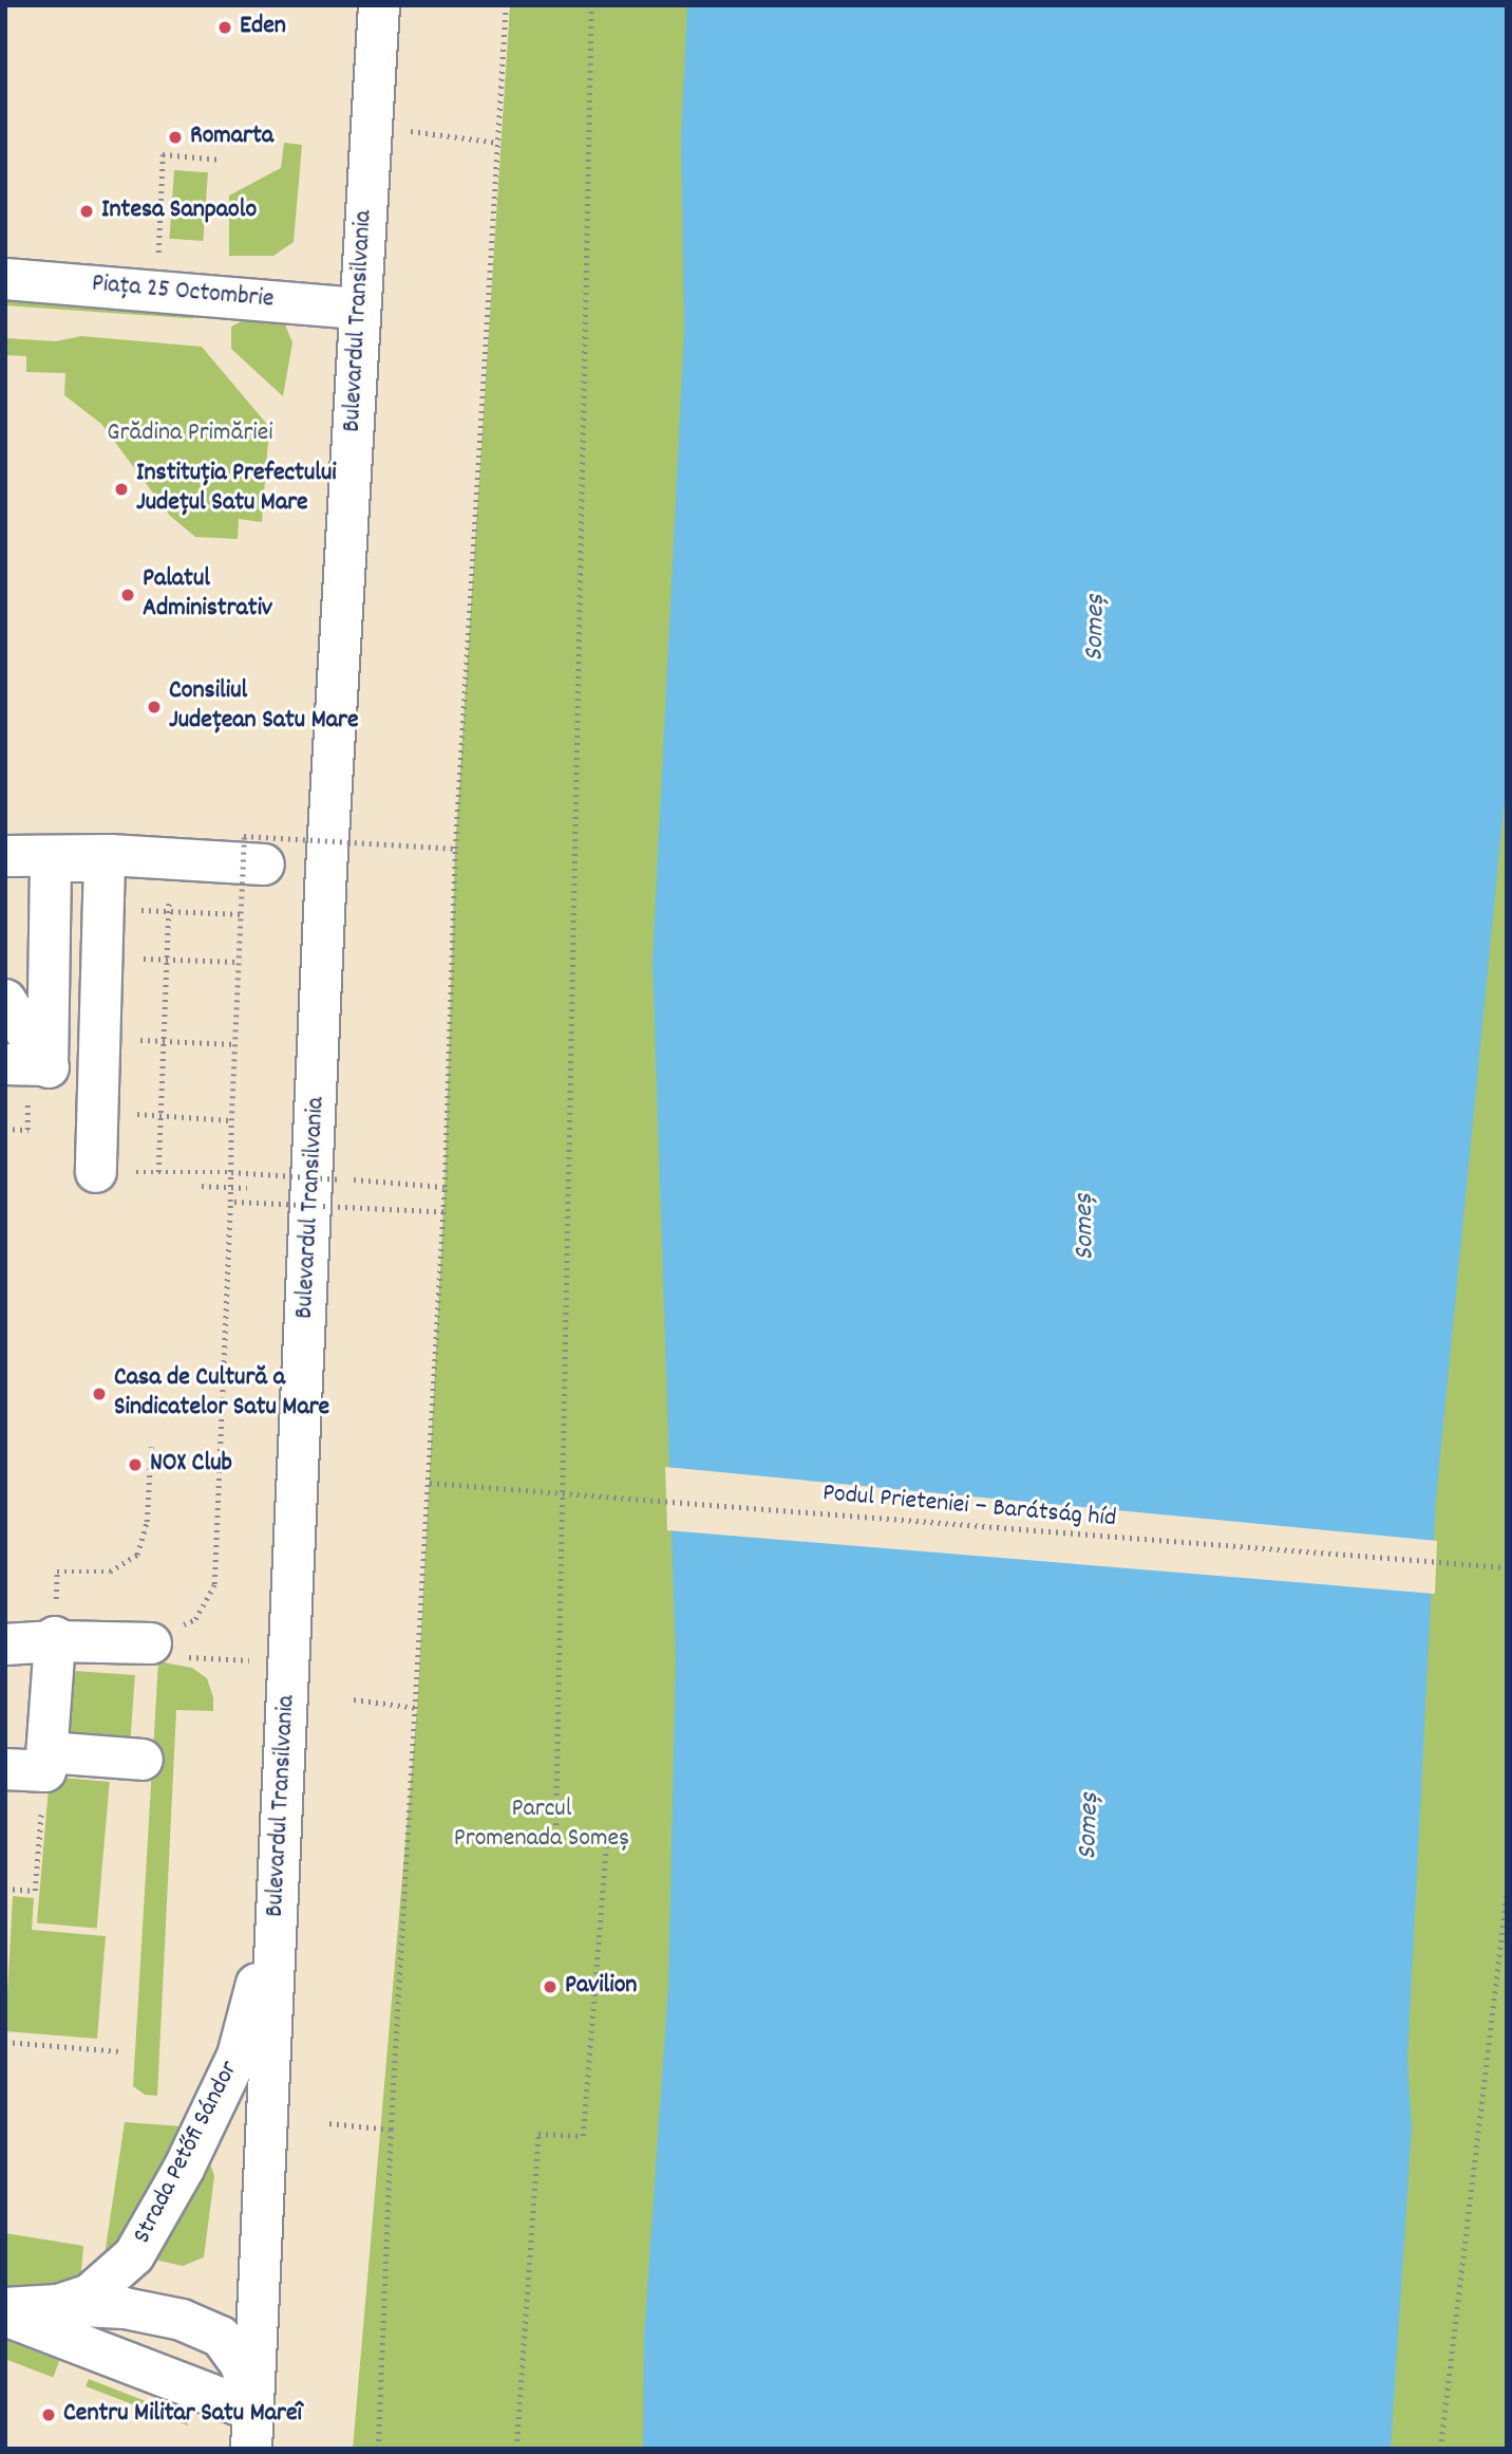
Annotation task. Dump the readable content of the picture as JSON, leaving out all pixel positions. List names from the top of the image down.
{
  "streets": {
    "street": ["Piața 25 Octombrie", "Bulevardul Transilvania", "Strada Petőfi Sándor"],
    "path": ["Podul Prieteniei – Barátság híd"]
  },
  "crossings": [
    ["Piața 25 Octombrie", "Bulevardul Transilvania"],
    ["Bulevardul Transilvania", "Strada Petőfi Sándor"]
  ],
  "water": ["Someș"],
  "parks": ["Grădina Primăriei", "Parcul Promenada Someș"],
  "places": [
    "Eden",
    "Romarta",
    "Intesa Sanpaolo",
    "Instituția Prefectului Județul Satu Mare",
    "Palatul Administrativ",
    "Consiliul Județean Satu Mare",
    "Casa de Cultură a Sindicatelor Satu Mare",
    "NOX Club",
    "Pavilion",
    "Centru Militar Satu Mareî"
  ]
}
